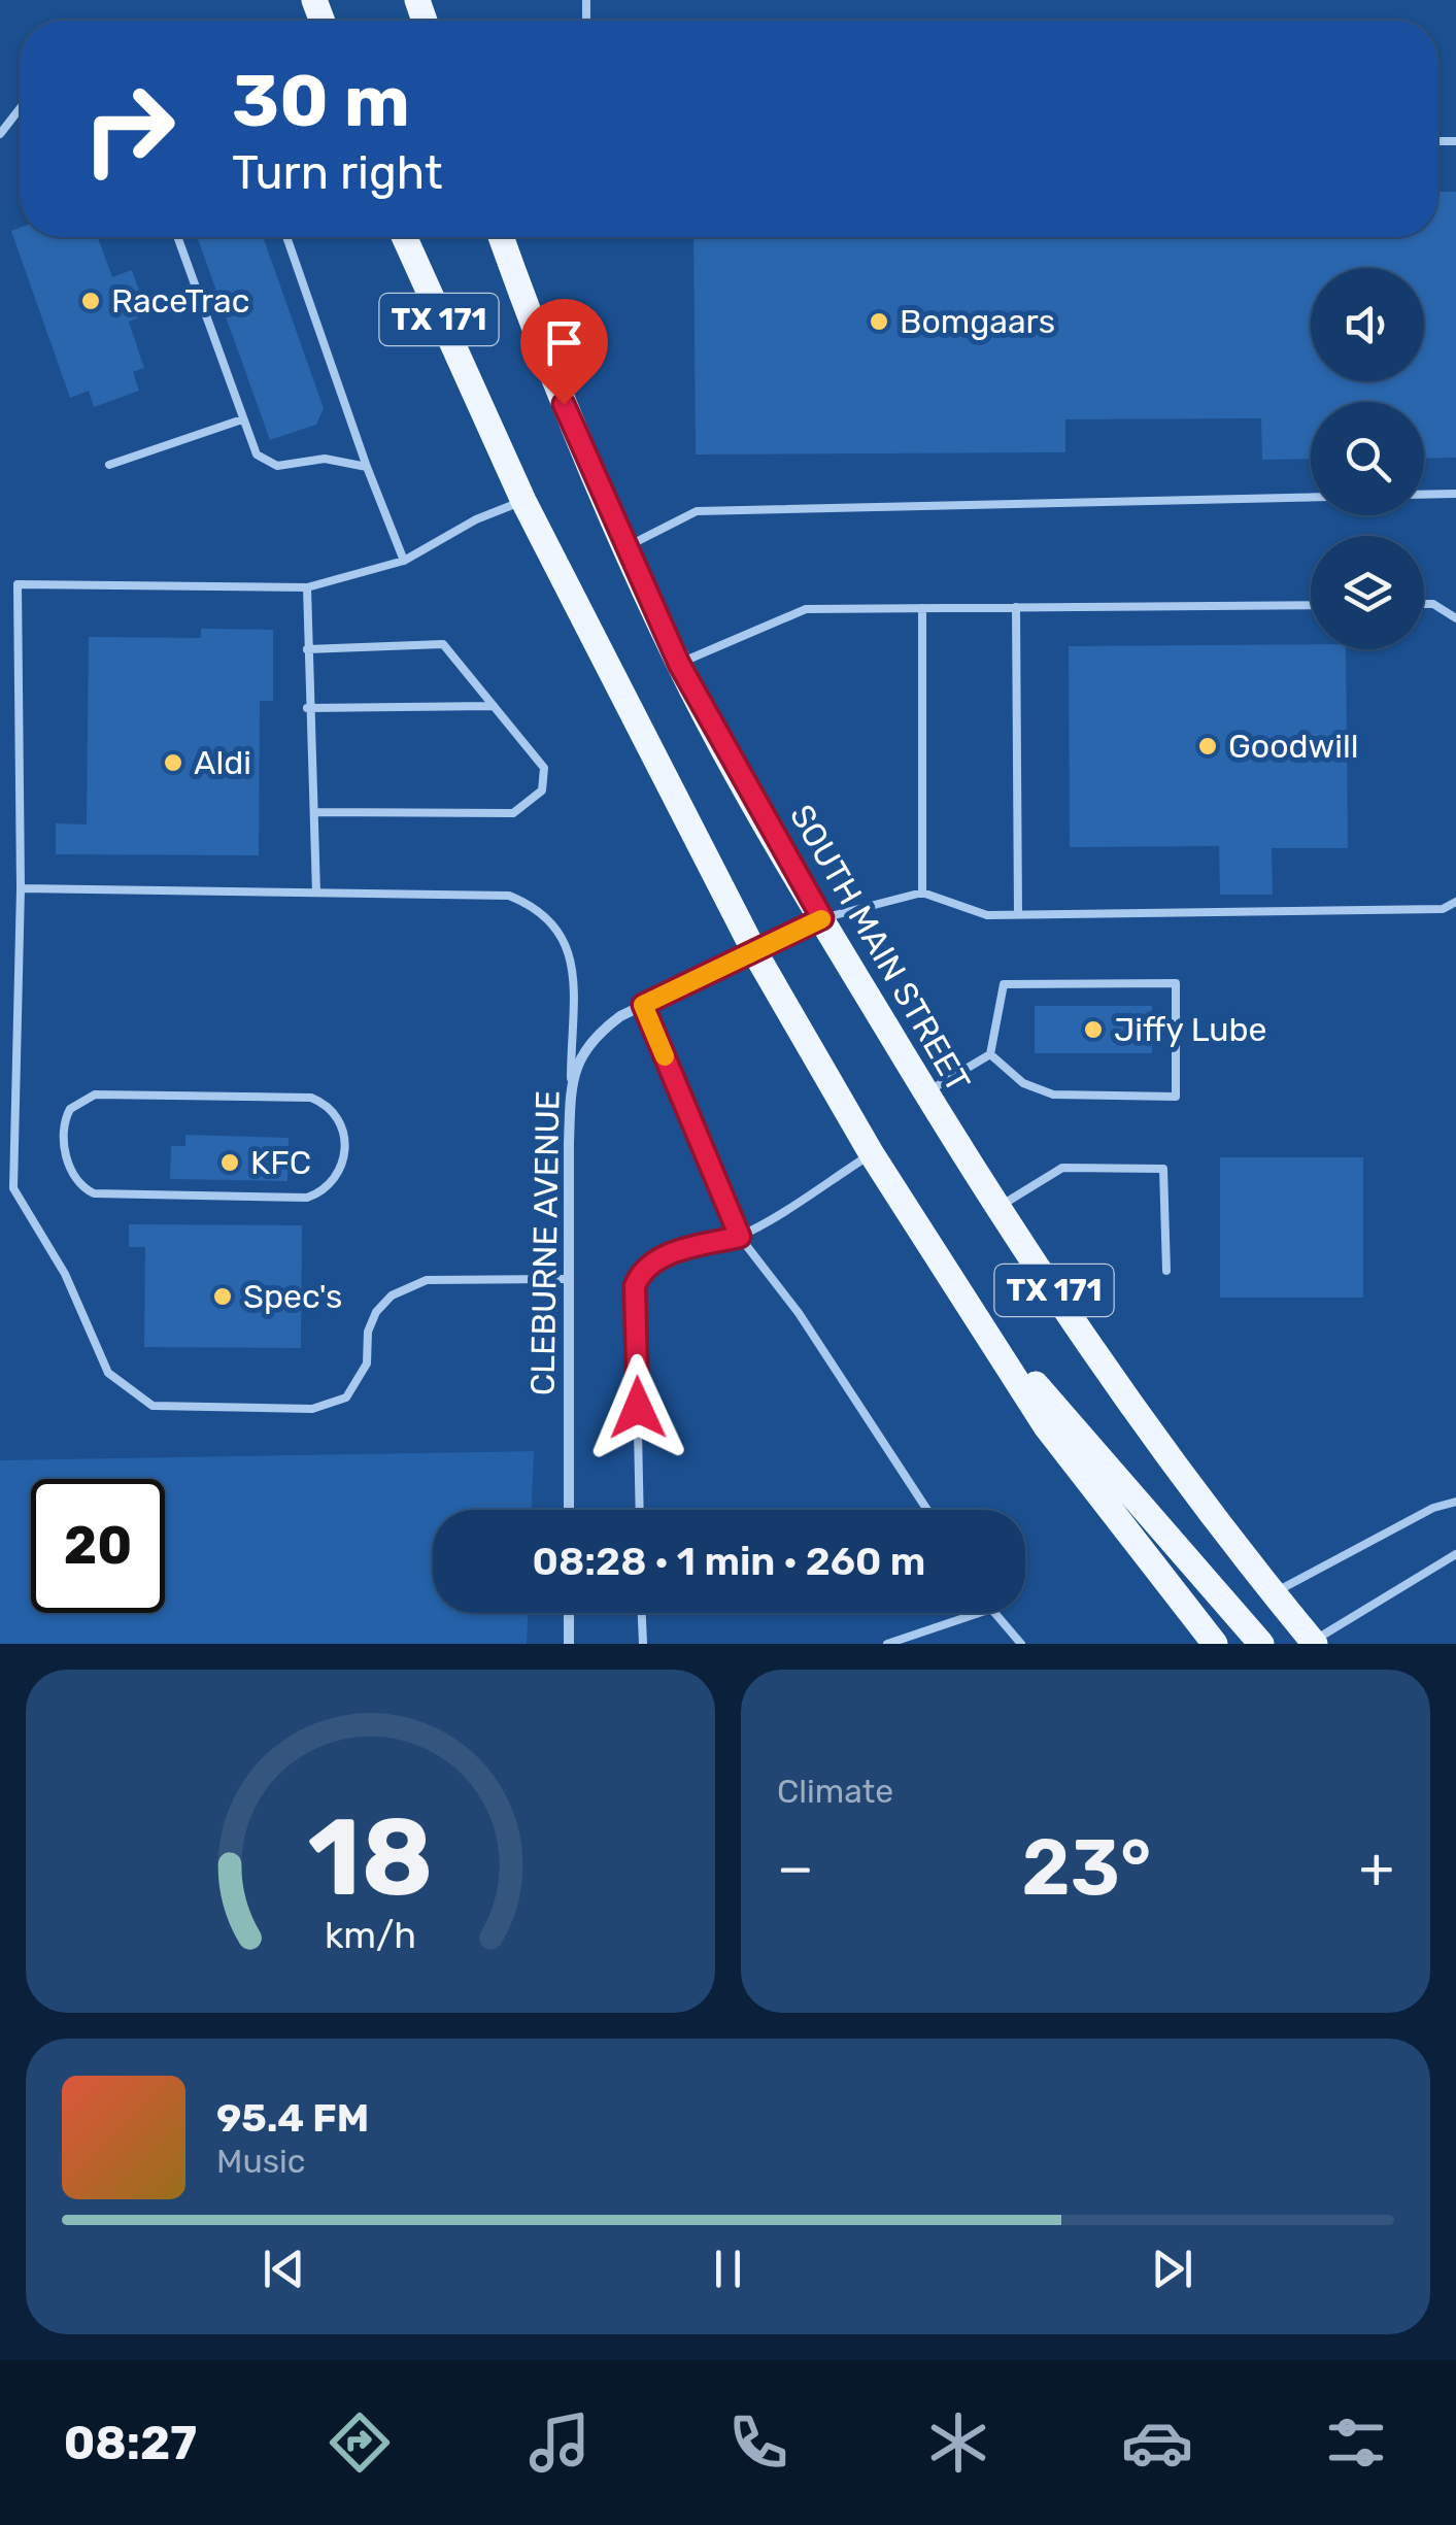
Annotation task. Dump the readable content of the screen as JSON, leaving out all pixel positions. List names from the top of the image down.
{
  "streets": {
    "main road": ["TX 171", "SOUTH MAIN STREET"],
    "street": ["CLEBURNE AVENUE"]
  },
  "crossings": [
    ["TX 171", "CLEBURNE AVENUE"],
    ["SOUTH MAIN STREET", "CLEBURNE AVENUE"]
  ],
  "places": [
    "RaceTrac",
    "Bomgaars",
    "Goodwill",
    "Aldi",
    "Jiffy Lube",
    "KFC",
    "Spec's"
  ],
  "page": {
    "turn": ["30 m", "Turn right"],
    "limit": "20",
    "trip": "08:28 · 1 min · 260 m",
    "tile": "Climate",
    "heat": ["−", "23°", "+"],
    "song": ["95.4 FM", "Music"],
    "tabs": "08:27",
    "gauge": ["18", "km/h"]
  }
}
